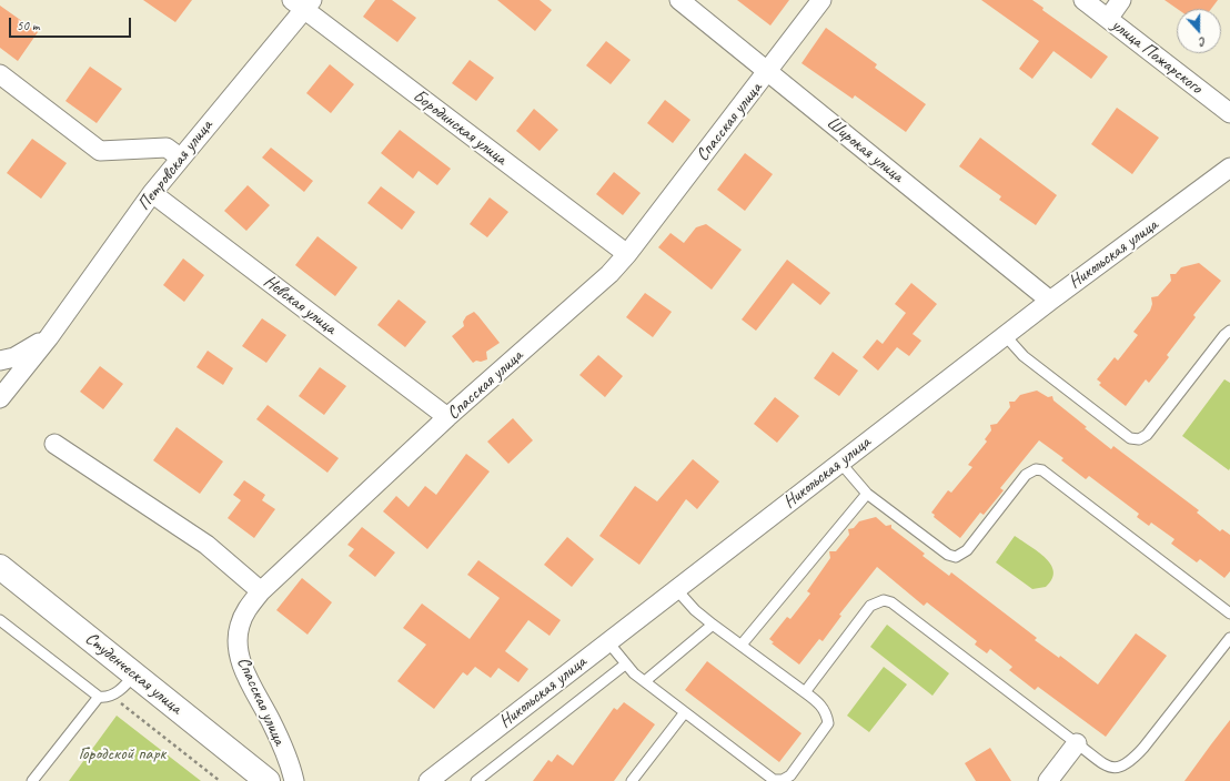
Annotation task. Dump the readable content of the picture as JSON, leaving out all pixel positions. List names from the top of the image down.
{
  "streets": {
    "street": [
      "улица Пожарского",
      "Спасская улица",
      "Бородинская улица",
      "Широкая улица",
      "Петровская улица",
      "Никольская улица",
      "Невская улица",
      "Студенческая улица"
    ]
  },
  "crossings": [
    ["Спасская улица", "Бородинская улица"],
    ["Спасская улица", "Широкая улица"],
    ["Спасская улица", "Невская улица"],
    ["Бородинская улица", "Петровская улица"],
    ["Широкая улица", "Никольская улица"],
    ["Петровская улица", "Невская улица"]
  ],
  "parks": ["Городской парк"],
  "scale_bar": "50 m",
  "north": "bottom"
}
